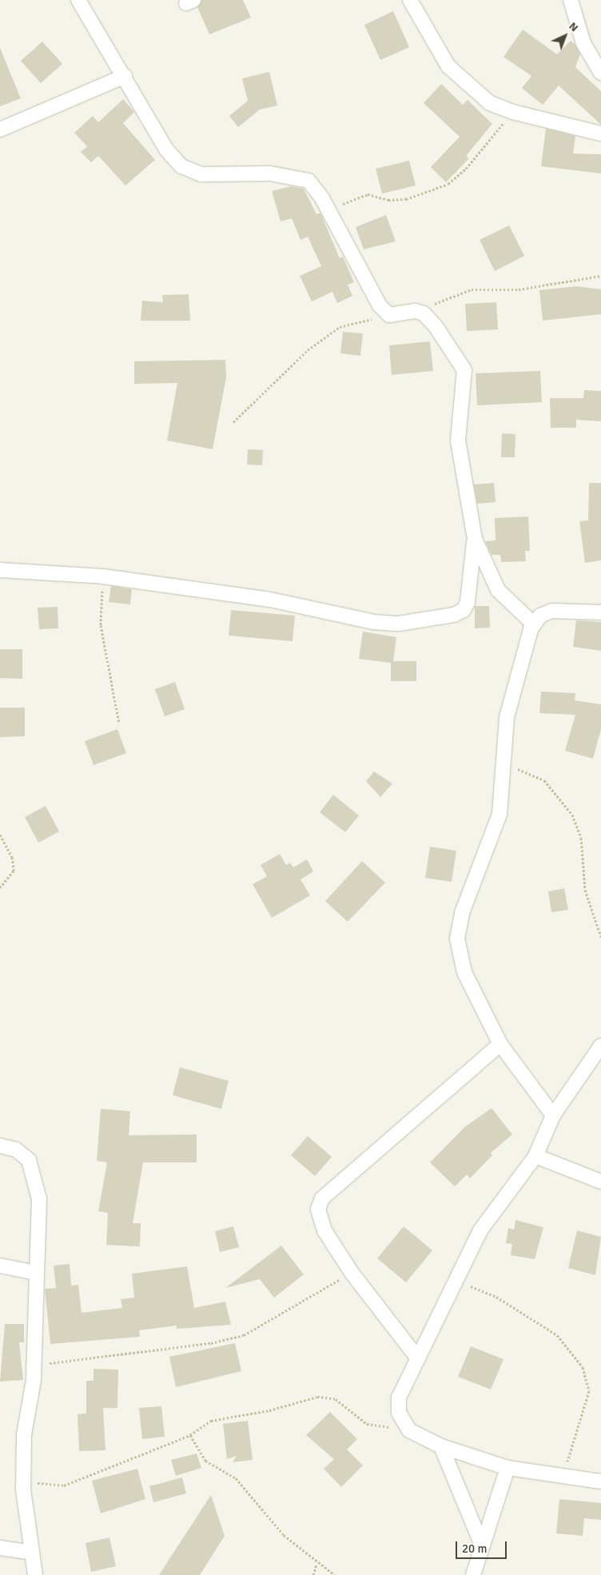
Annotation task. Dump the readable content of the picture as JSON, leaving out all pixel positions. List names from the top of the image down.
{
  "scale_bar": "20 m",
  "north": "top right"
}
